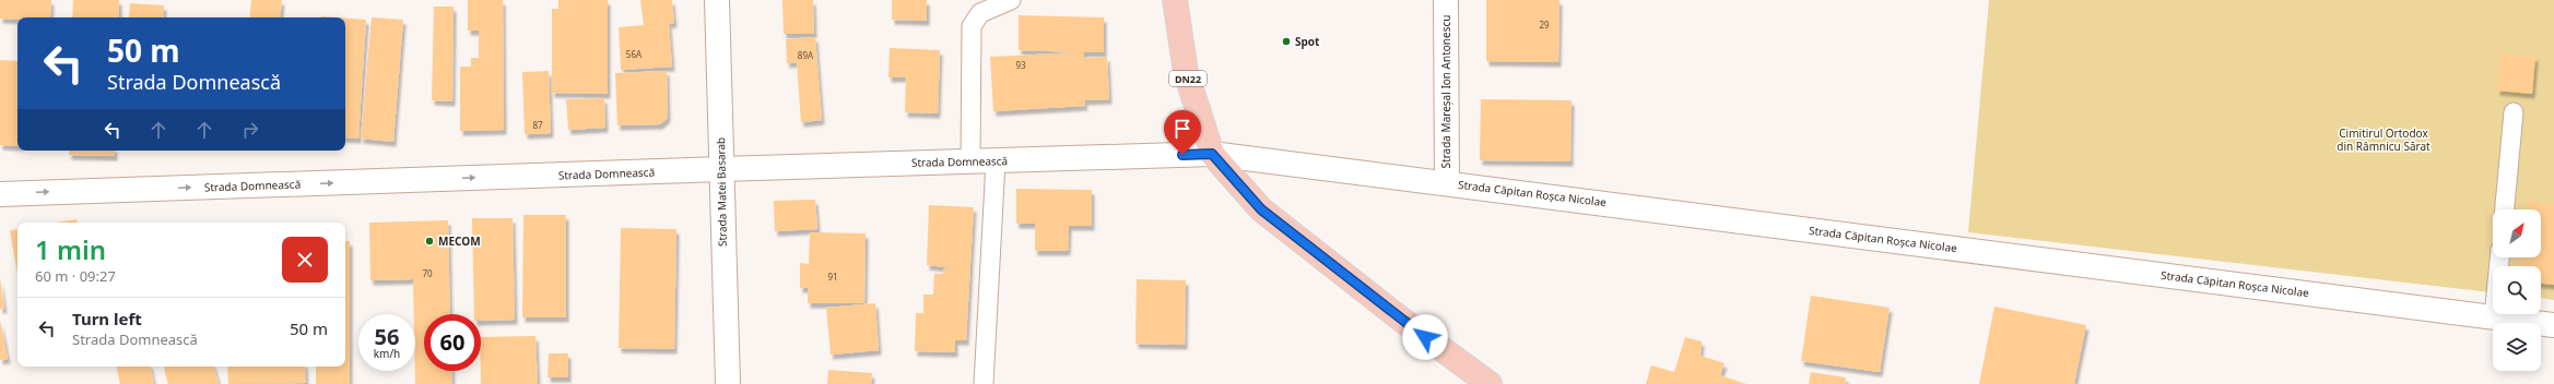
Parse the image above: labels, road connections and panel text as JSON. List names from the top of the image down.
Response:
{
  "streets": {
    "main road": ["DN22"],
    "street": [
      "Strada Mareșal Ion Antonescu",
      "Strada Domnească",
      "Strada Matei Basarab",
      "Strada Căpitan Roșca Nicolae"
    ]
  },
  "crossings": [
    ["DN22", "Strada Domnească"],
    ["DN22", "Strada Căpitan Roșca Nicolae"],
    ["Strada Mareșal Ion Antonescu", "Strada Căpitan Roșca Nicolae"],
    ["Strada Domnească", "Strada Matei Basarab"],
    ["Strada Domnească", "Strada Căpitan Roșca Nicolae"]
  ],
  "one_way": ["Strada Domnească"],
  "parks": ["Cimitirul Ortodox din Râmnicu Sărat"],
  "places": ["Spot", "MECOM"],
  "house_numbers": [
    "29",
    "56A",
    "89A",
    "93",
    "87",
    "70",
    "91"
  ],
  "north": "top right",
  "page": {
    "turn": ["50 m", "Strada Domnească"],
    "heading": ["1 min", "60 m · 09:27"],
    "list": [
      {
        "name": "Turn left",
        "note": "Strada Domnească",
        "value": "50 m"
      }
    ],
    "speed": "56 km/h",
    "limit": "60"
  }
}
